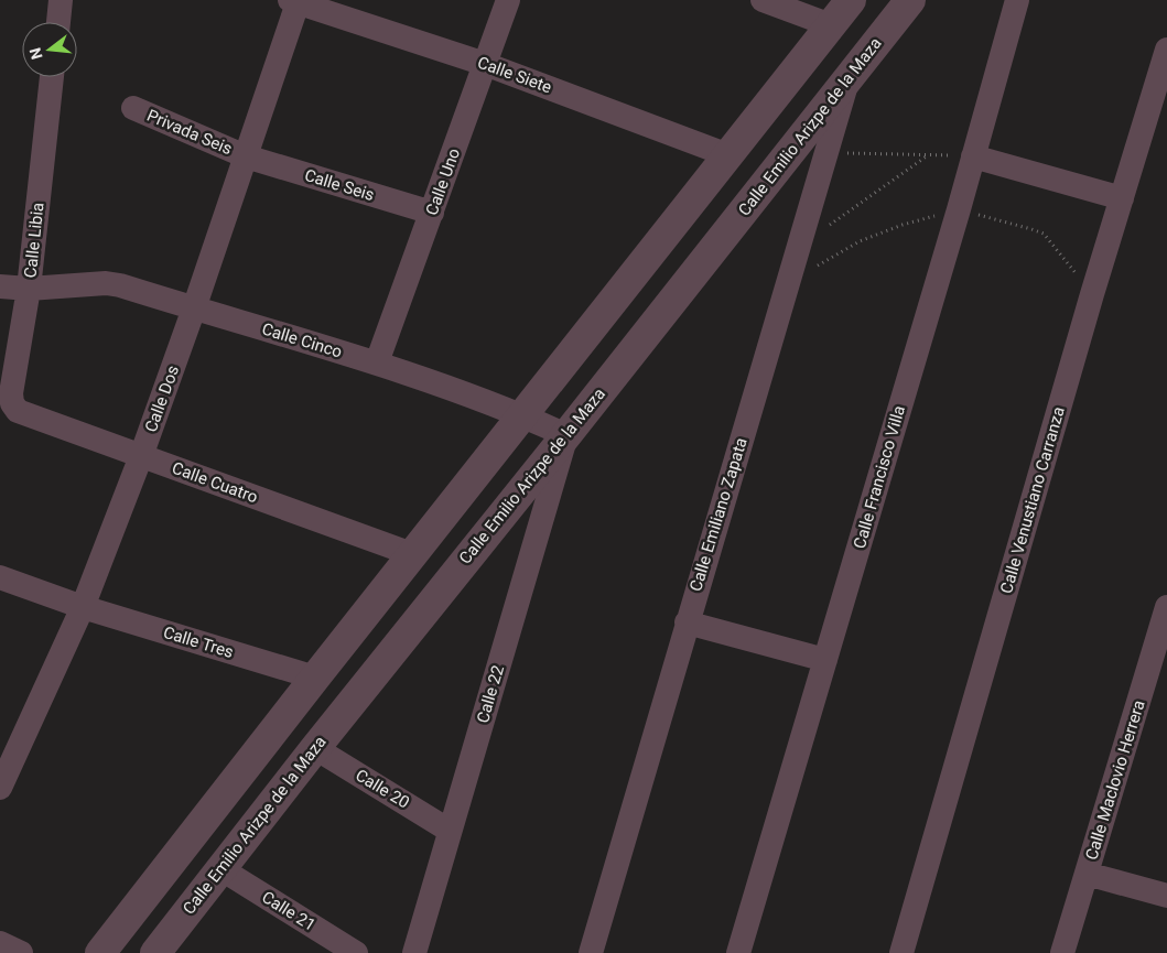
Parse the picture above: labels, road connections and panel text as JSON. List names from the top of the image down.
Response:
{
  "streets": {
    "street": [
      "Calle Siete",
      "Calle Emilio Arizpe de la Maza",
      "Privada Seis",
      "Calle Uno",
      "Calle Seis",
      "Calle Libia",
      "Calle Cinco",
      "Calle Dos",
      "Calle Francisco Villa",
      "Calle Cuatro",
      "Calle Venustiano Carranza",
      "Calle Emiliano Zapata",
      "Calle Tres",
      "Calle 22",
      "Calle Maclovio Herrera",
      "Calle 20",
      "Calle 21"
    ]
  },
  "crossings": [
    ["Calle Siete", "Calle Uno"],
    ["Calle Siete", "Calle Dos"],
    ["Calle Emilio Arizpe de la Maza", "Calle Cinco"],
    ["Calle Emilio Arizpe de la Maza", "Calle Emiliano Zapata"],
    ["Calle Emilio Arizpe de la Maza", "Calle 22"],
    ["Calle Emilio Arizpe de la Maza", "Calle 20"],
    ["Calle Emilio Arizpe de la Maza", "Calle 21"],
    ["Privada Seis", "Calle Seis"],
    ["Privada Seis", "Calle Dos"],
    ["Calle Uno", "Calle Seis"],
    ["Calle Uno", "Calle Cinco"],
    ["Calle Seis", "Calle Dos"],
    ["Calle Libia", "Calle Cinco"],
    ["Calle Libia", "Calle Cuatro"],
    ["Calle Cinco", "Calle Dos"],
    ["Calle Cinco", "Calle 22"],
    ["Calle Dos", "Calle Cuatro"],
    ["Calle Dos", "Calle Tres"],
    ["Calle 22", "Calle 20"]
  ],
  "north": "left"
}
